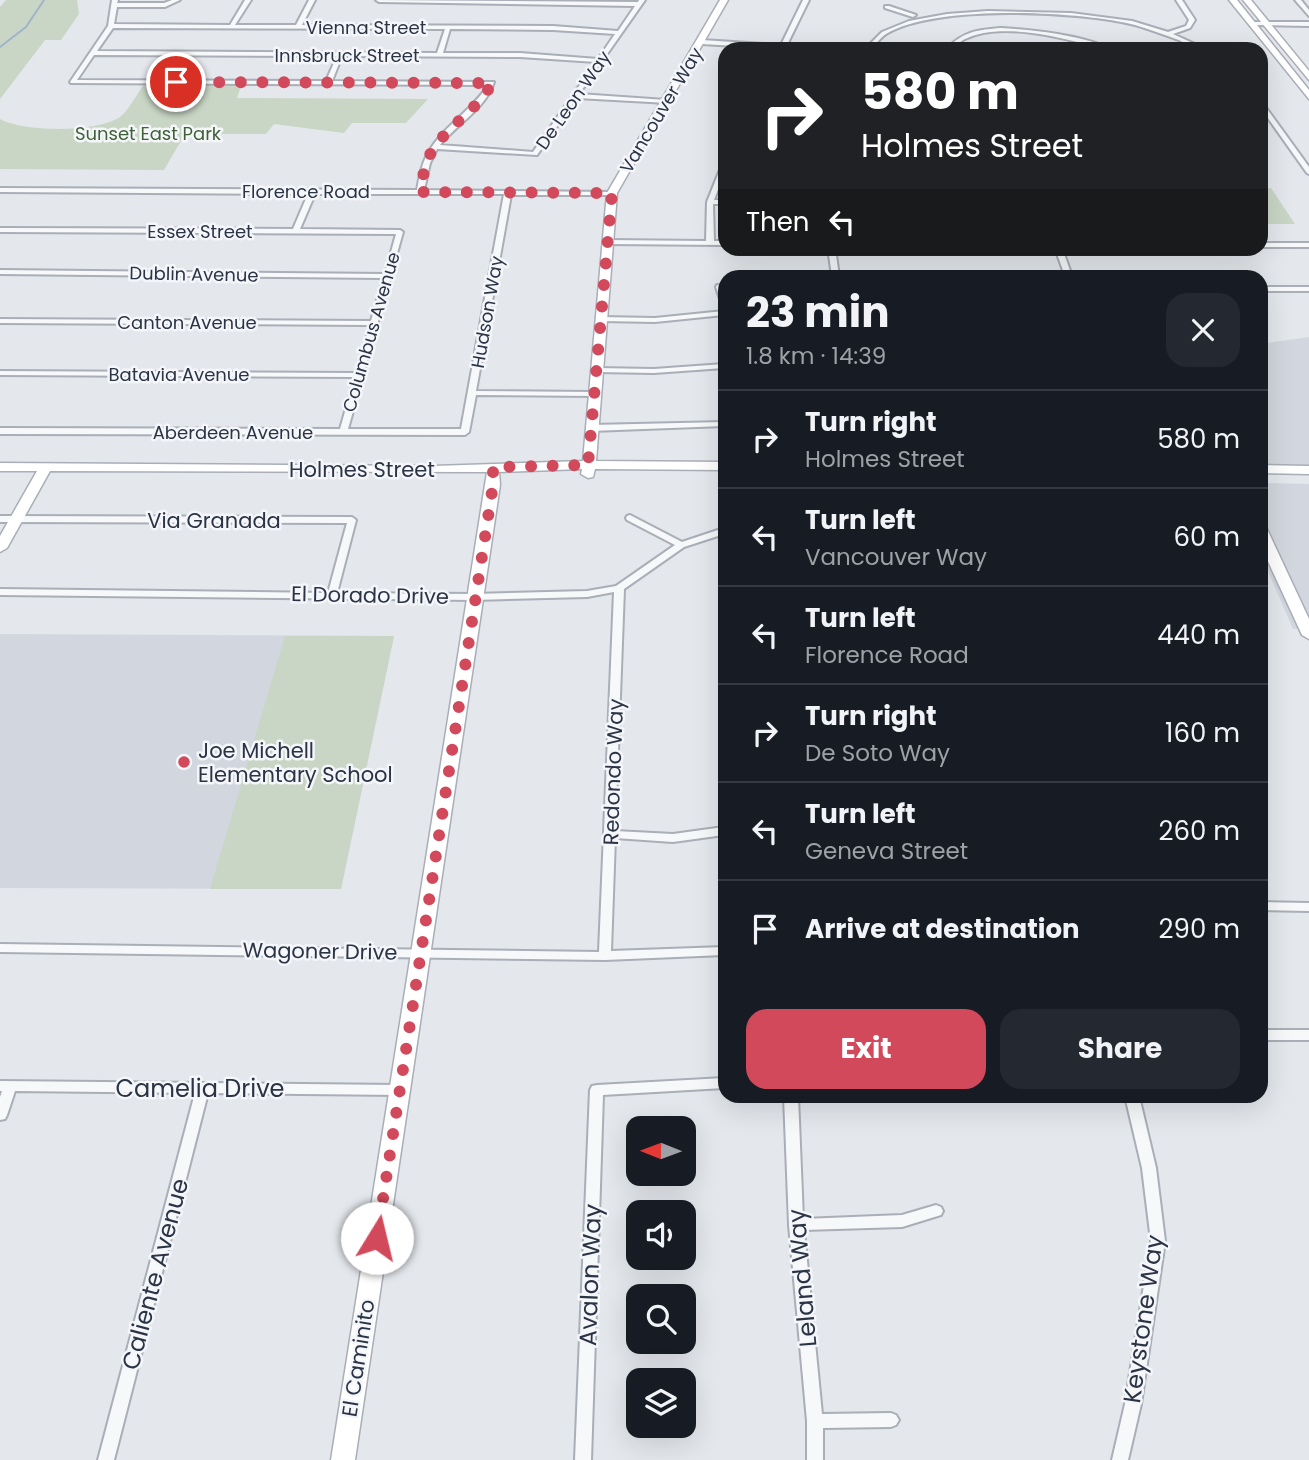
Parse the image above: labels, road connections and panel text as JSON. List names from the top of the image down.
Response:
{
  "streets": {
    "street": [
      "Vienna Street",
      "Innsbruck Street",
      "De Leon Way",
      "Vancouver Way",
      "Florence Road",
      "Essex Street",
      "Dublin Avenue",
      "Hudson Way",
      "Canton Avenue",
      "Columbus Avenue",
      "Batavia Avenue",
      "Aberdeen Avenue",
      "Holmes Street",
      "Via Granada",
      "El Dorado Drive",
      "Redondo Way",
      "Wagoner Drive",
      "Camelia Drive",
      "Caliente Avenue",
      "Avalon Way",
      "Leland Way",
      "Keystone Way",
      "El Caminito"
    ]
  },
  "crossings": [
    ["Vienna Street", "De Leon Way"],
    ["Innsbruck Street", "De Leon Way"],
    ["Vancouver Way", "Florence Road"],
    ["Vancouver Way", "Holmes Street"],
    ["Florence Road", "Hudson Way"],
    ["Essex Street", "Columbus Avenue"],
    ["Dublin Avenue", "Columbus Avenue"],
    ["Hudson Way", "Aberdeen Avenue"],
    ["Canton Avenue", "Columbus Avenue"],
    ["Columbus Avenue", "Batavia Avenue"],
    ["Columbus Avenue", "Aberdeen Avenue"],
    ["Holmes Street", "El Caminito"],
    ["Via Granada", "El Dorado Drive"],
    ["El Dorado Drive", "Redondo Way"],
    ["El Dorado Drive", "El Caminito"],
    ["Redondo Way", "Wagoner Drive"],
    ["Wagoner Drive", "El Caminito"],
    ["Camelia Drive", "Caliente Avenue"],
    ["Camelia Drive", "El Caminito"]
  ],
  "parks": ["Sunset East Park"],
  "places": ["Joe Michell Elementary School"],
  "north": "left",
  "page": {
    "turn": ["580 m", "Holmes Street"],
    "then": "Then",
    "heading": ["23 min", "1.8 km · 14:39"],
    "list": [
      {
        "name": "Turn right",
        "note": "Holmes Street",
        "value": "580 m"
      },
      {
        "name": "Turn left",
        "note": "Vancouver Way",
        "value": "60 m"
      },
      {
        "name": "Turn left",
        "note": "Florence Road",
        "value": "440 m"
      },
      {
        "name": "Turn right",
        "note": "De Soto Way",
        "value": "160 m"
      },
      {
        "name": "Turn left",
        "note": "Geneva Street",
        "value": "260 m"
      },
      {
        "name": "Arrive at destination",
        "value": "290 m"
      }
    ],
    "buttons": ["Exit", "Share"]
  }
}
